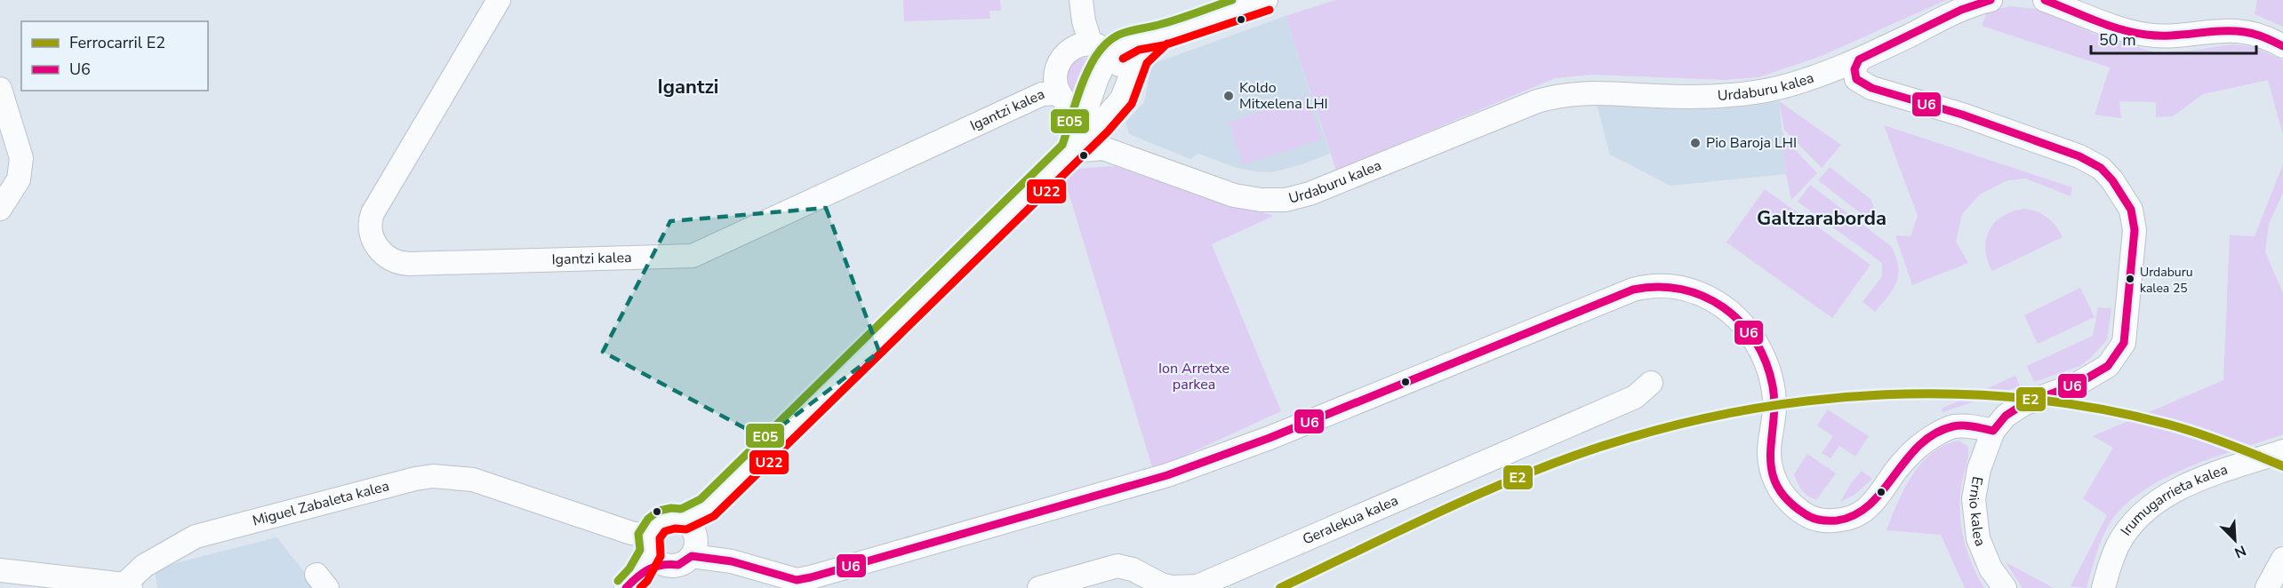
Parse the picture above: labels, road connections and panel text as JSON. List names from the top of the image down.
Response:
{
  "streets": {
    "street": [
      "Urdaburu kalea",
      "Igantzi kalea",
      "Miguel Zabaleta kalea",
      "Irumugarrieta kalea",
      "Ernio kalea",
      "Geralekua kalea"
    ]
  },
  "districts": ["Igantzi", "Galtzaraborda"],
  "parks": ["Ion Arretxe parkea"],
  "places": ["Koldo Mitxelena LHI", "Pio Baroja LHI", "Urdaburu kalea 25"],
  "lines": [
    "transit line U6",
    "transit line E05",
    "transit line U22",
    "rail line E2"
  ],
  "legend": ["Ferrocarril E2", "U6"],
  "scale_bar": "50 m",
  "north": "bottom right"
}
